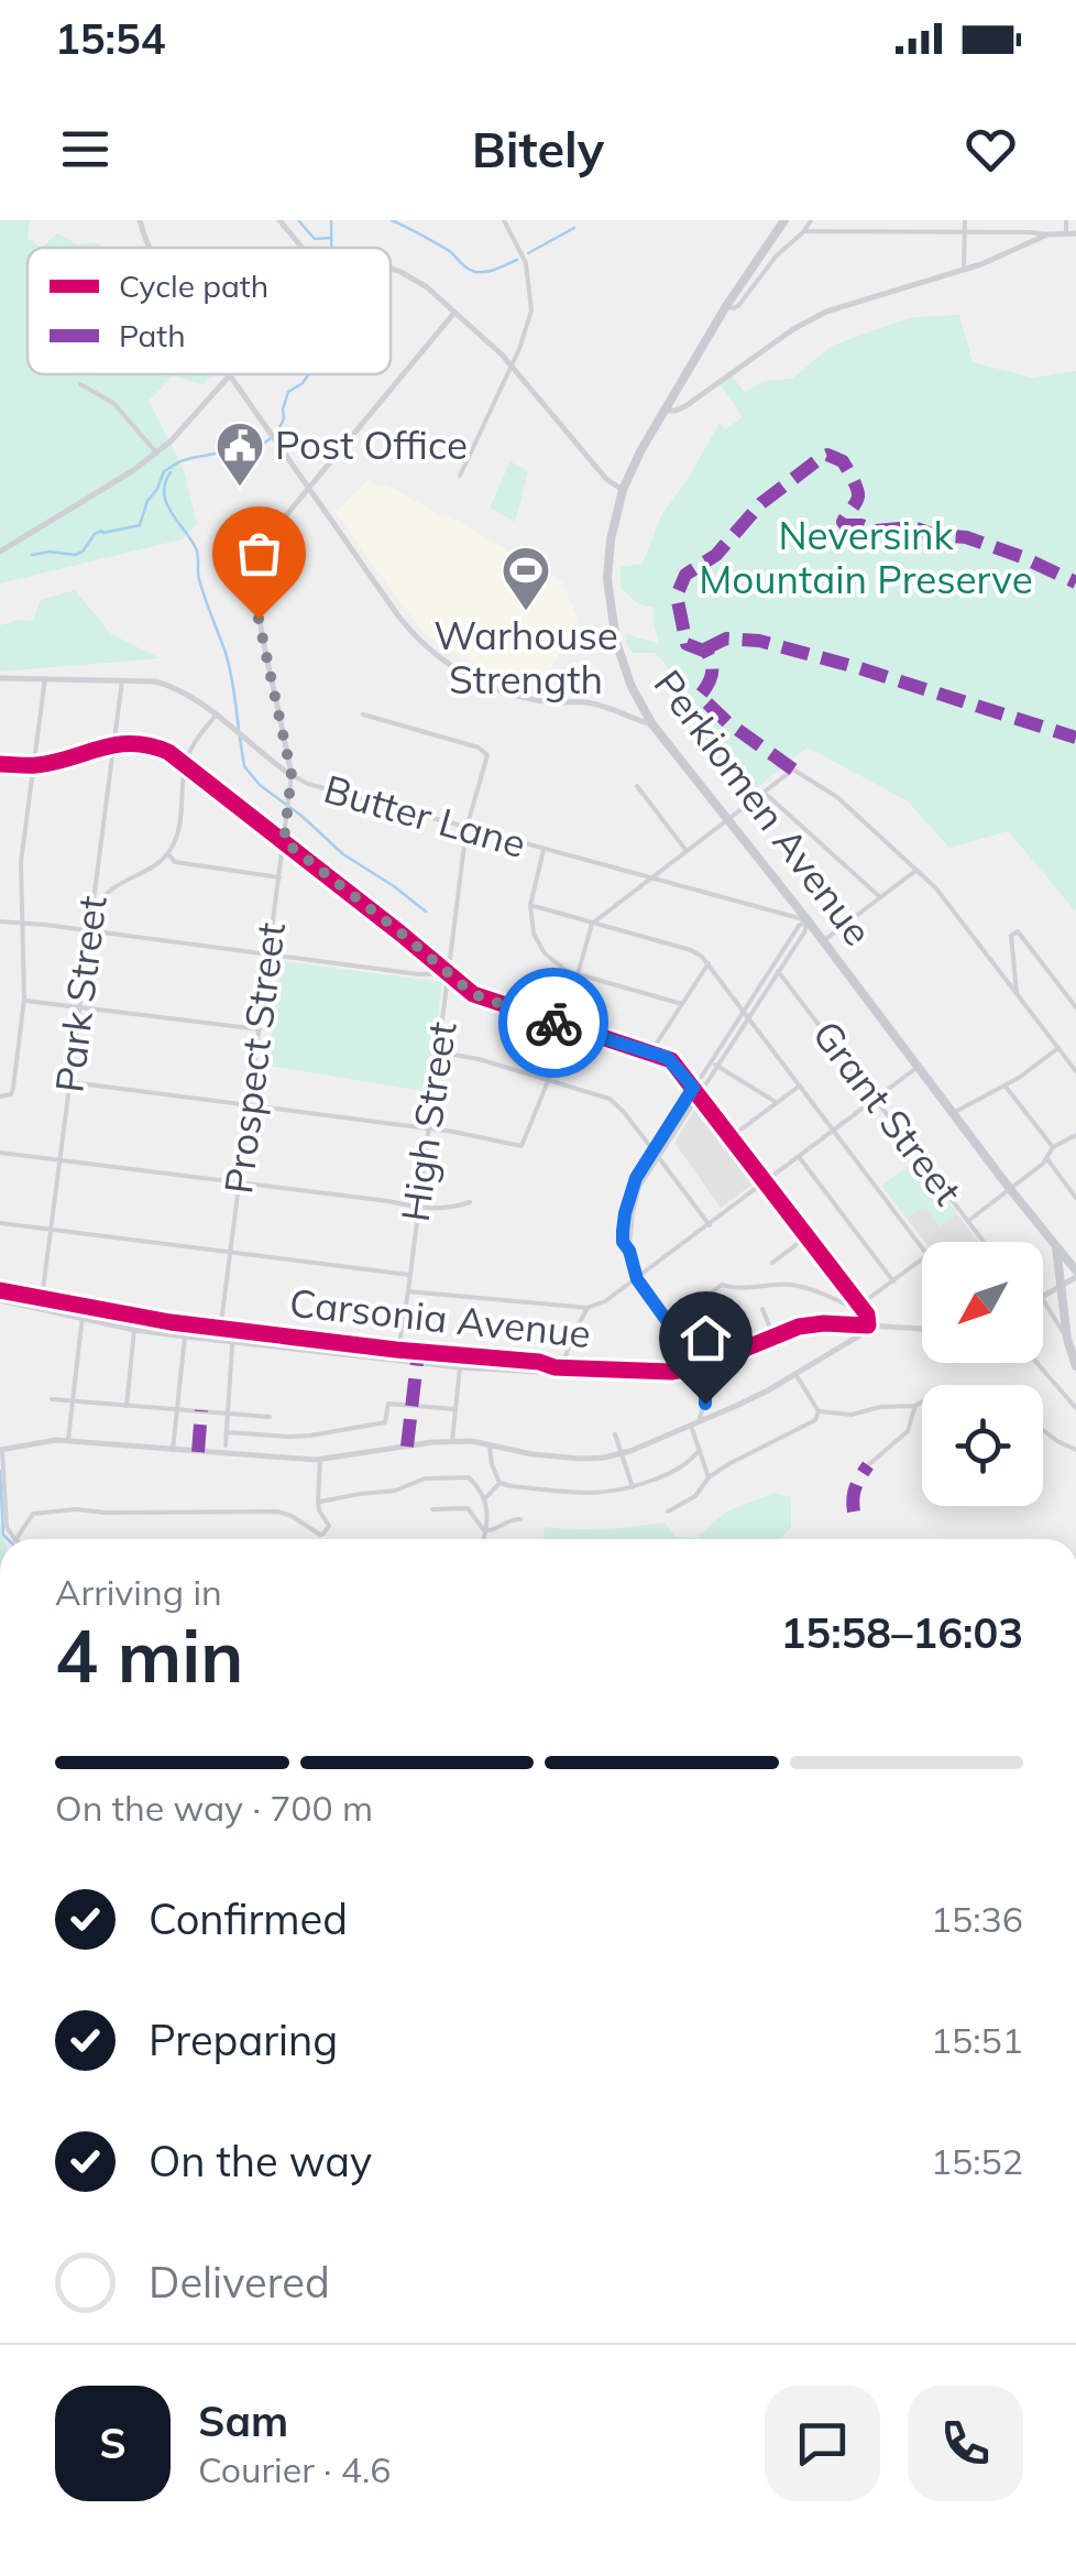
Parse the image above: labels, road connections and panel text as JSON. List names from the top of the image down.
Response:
{
  "streets": {
    "main road": ["Perkiomen Avenue"],
    "street": [
      "Butter Lane",
      "Park Street",
      "Prospect Street",
      "Grant Street",
      "High Street",
      "Carsonia Avenue"
    ]
  },
  "crossings": [
    ["Perkiomen Avenue", "Butter Lane"],
    ["Butter Lane", "Park Street"],
    ["Butter Lane", "Prospect Street"],
    ["Butter Lane", "High Street"],
    ["Park Street", "Carsonia Avenue"],
    ["Prospect Street", "Carsonia Avenue"],
    ["High Street", "Carsonia Avenue"]
  ],
  "parks": ["Neversink Mountain Preserve"],
  "places": {
    "public building": ["Post Office"],
    "sports": ["Warhouse Strength"]
  },
  "legend": ["Cycle path", "Path"],
  "north": "bottom left",
  "page": {
    "status": "15:54",
    "header": "Bitely",
    "heading": ["4 min", "Arriving in", "15:58–16:03"],
    "panel": ["Sam", "Courier · 4.6"],
    "bar": "On the way · 700 m",
    "list": [
      ["Confirmed", "15:36"],
      ["Preparing", "15:51"],
      ["On the way", "15:52"],
      "Delivered"
    ],
    "round": "S"
  }
}
